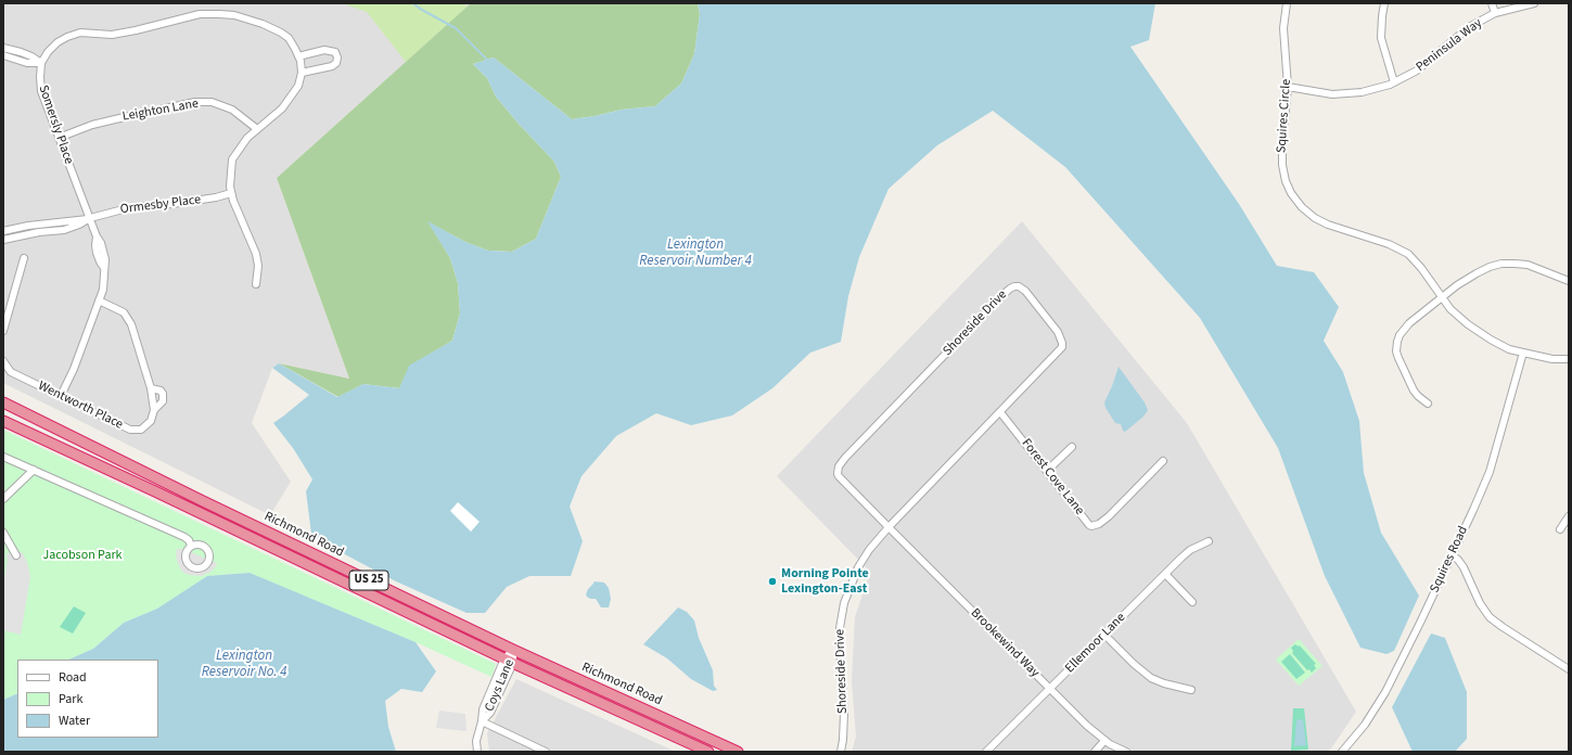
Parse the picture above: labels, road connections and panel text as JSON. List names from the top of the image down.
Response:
{
  "streets": {
    "highway": ["Richmond Road", "US 25"],
    "street": [
      "Peninsula Way",
      "Leighton Lane",
      "Squires Circle",
      "Somersly Place",
      "Ormesby Place",
      "Shoreside Drive",
      "Wentworth Place",
      "Forest Cove Lane",
      "Squires Road",
      "Brookewind Way",
      "Ellemoor Lane",
      "Coys Lane"
    ]
  },
  "crossings": [
    ["Peninsula Way", "Squires Circle"],
    ["Leighton Lane", "Somersly Place"],
    ["Somersly Place", "Ormesby Place"],
    ["Somersly Place", "Wentworth Place"],
    ["Shoreside Drive", "Forest Cove Lane"],
    ["Shoreside Drive", "Brookewind Way"],
    ["Richmond Road", "Coys Lane"],
    ["Brookewind Way", "Ellemoor Lane"]
  ],
  "water": ["Lexington Reservoir Number 4", "Lexington Reservoir No. 4"],
  "parks": ["Jacobson Park"],
  "places": ["Morning Pointe Lexington-East"],
  "legend": ["Road", "Park", "Water"]
}
